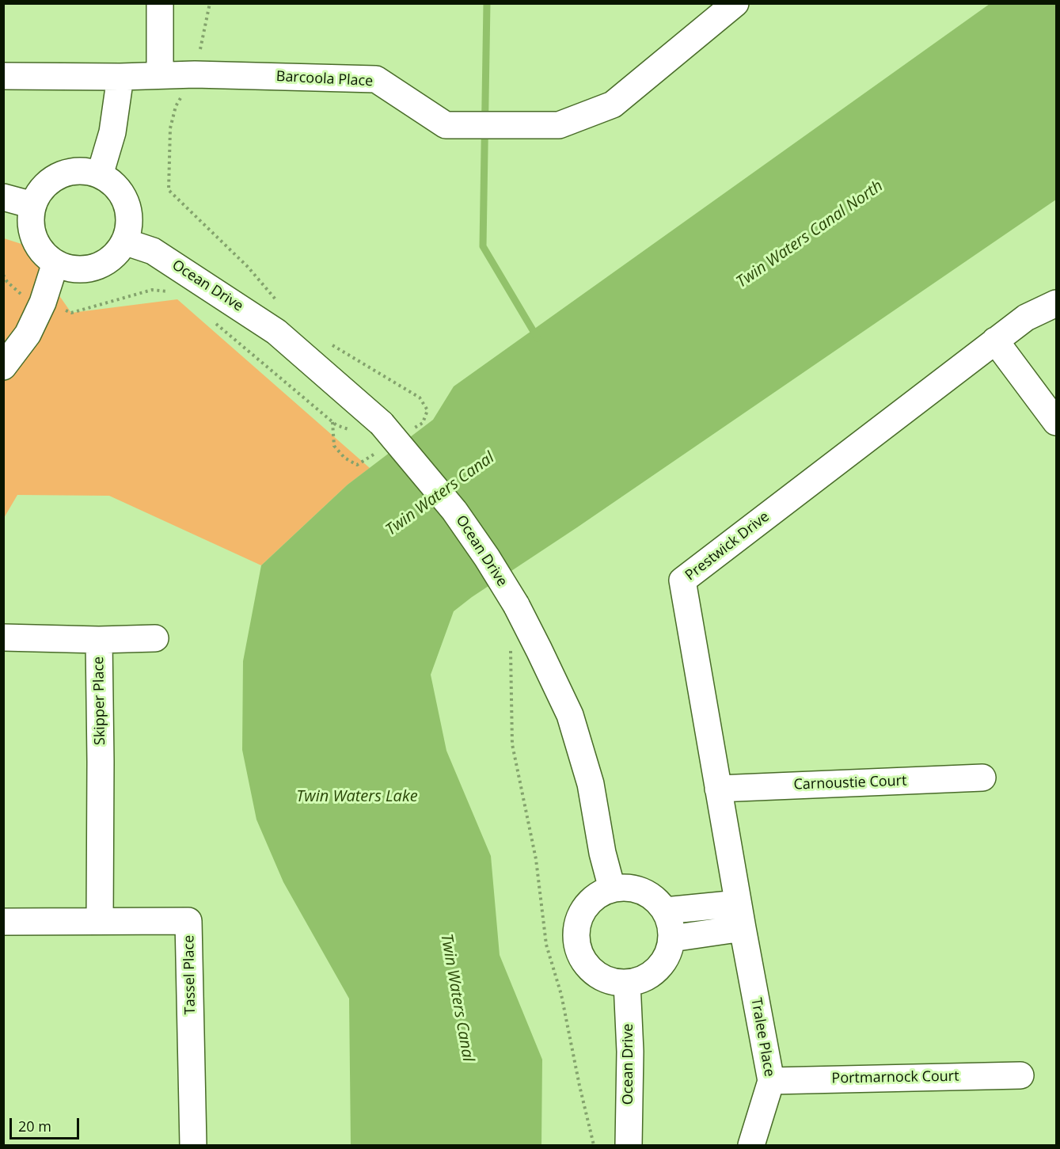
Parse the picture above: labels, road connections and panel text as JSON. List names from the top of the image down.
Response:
{
  "streets": {
    "street": [
      "Barcoola Place",
      "Ocean Drive",
      "Prestwick Drive",
      "Skipper Place",
      "Carnoustie Court",
      "Tassel Place",
      "Tralee Place",
      "Portmarnock Court"
    ]
  },
  "crossings": [
    ["Prestwick Drive", "Carnoustie Court"],
    ["Prestwick Drive", "Tralee Place"],
    ["Skipper Place", "Tassel Place"],
    ["Tralee Place", "Portmarnock Court"]
  ],
  "water": ["Twin Waters Canal North", "Twin Waters Canal", "Twin Waters Lake"],
  "scale_bar": "20 m"
}
